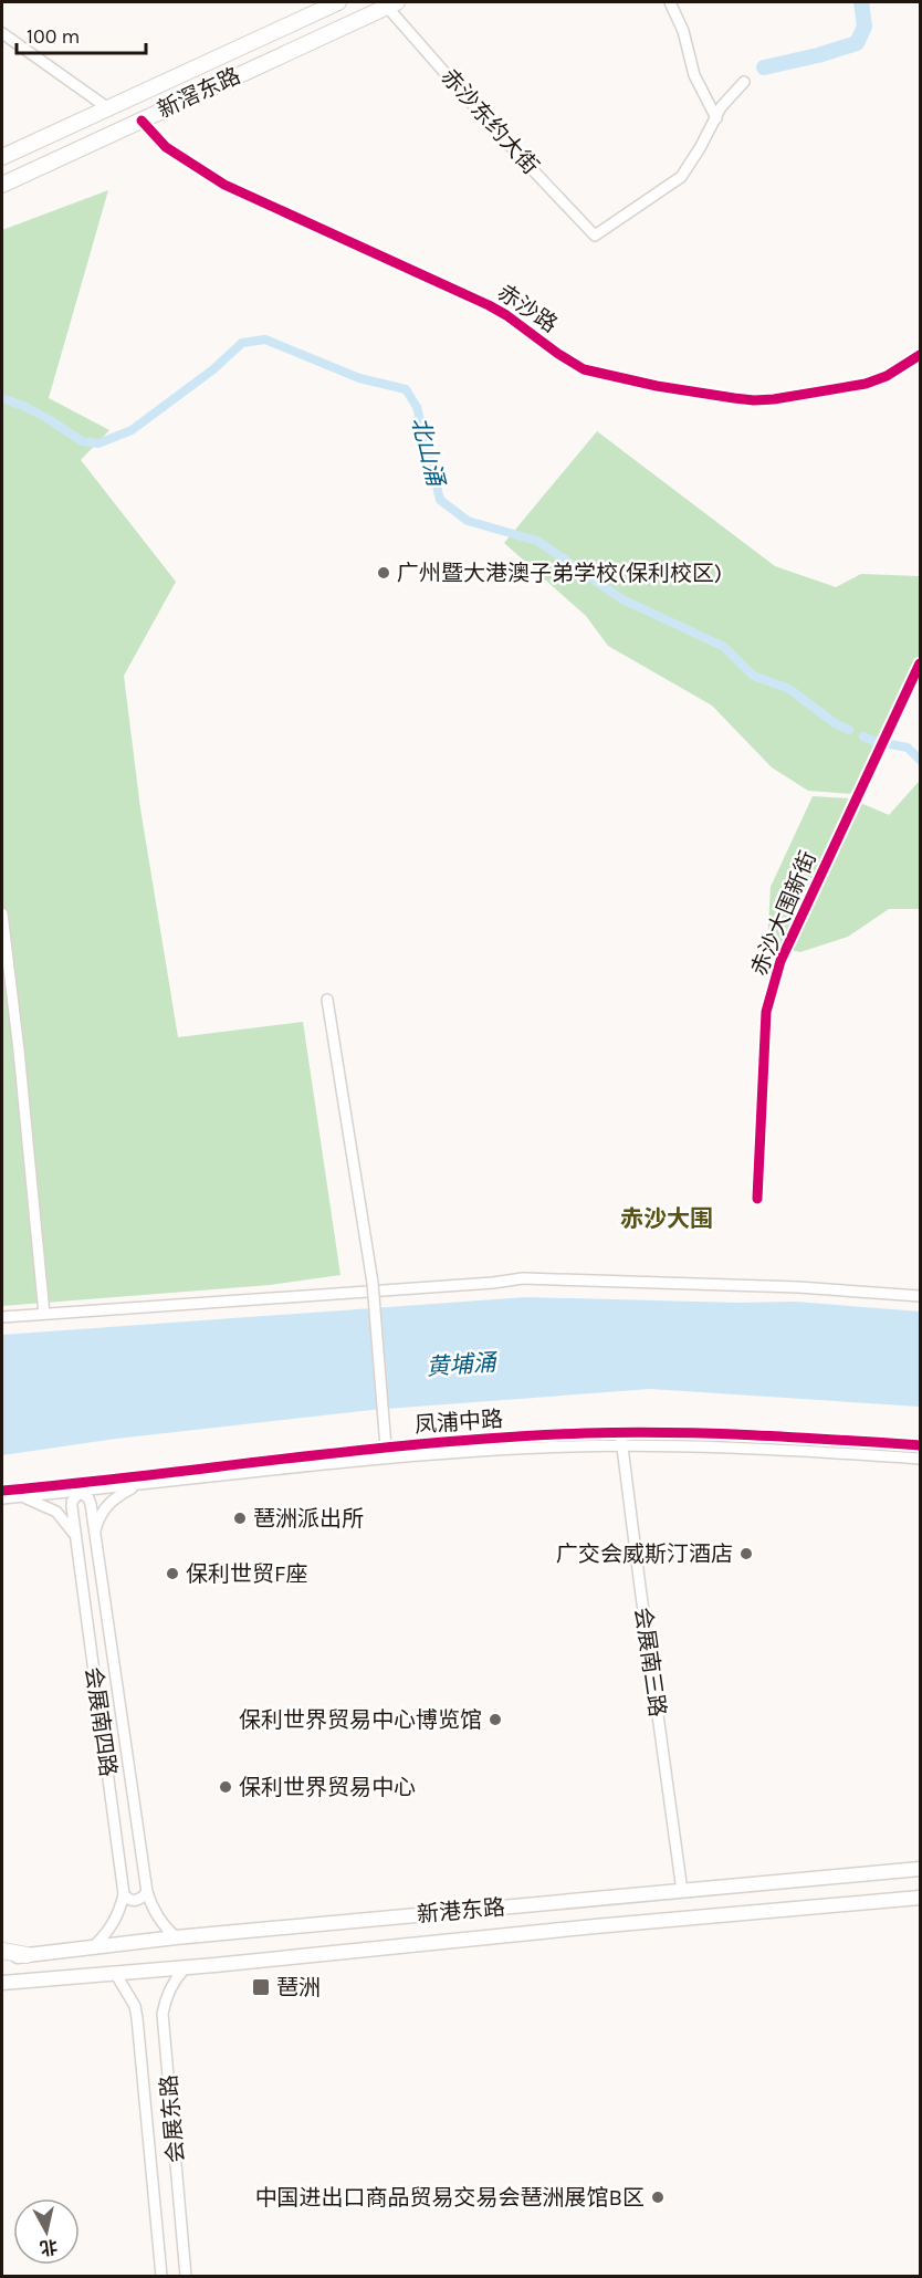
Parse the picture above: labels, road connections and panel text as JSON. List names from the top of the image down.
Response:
{
  "streets": {
    "highway": ["新滘东路"],
    "main road": ["新港东路"],
    "street": [
      "赤沙东约大街",
      "赤沙路",
      "赤沙大围新街",
      "凤浦中路",
      "会展南三路",
      "会展南四路",
      "会展东路"
    ]
  },
  "crossings": [
    ["新滘东路", "赤沙东约大街"],
    ["新滘东路", "赤沙路"],
    ["凤浦中路", "会展南三路"],
    ["凤浦中路", "会展南四路"],
    ["会展南三路", "新港东路"],
    ["会展南四路", "新港东路"],
    ["新港东路", "会展东路"]
  ],
  "districts": ["赤沙大围"],
  "water": ["北山涌", "黄埔涌"],
  "places": {
    "other": [
      "广州暨大港澳子弟学校(保利校区)",
      "琶洲派出所",
      "广交会威斯汀酒店",
      "保利世贸F座",
      "保利世界贸易中心博览馆",
      "保利世界贸易中心",
      "中国进出口商品贸易交易会琶洲展馆B区"
    ],
    "transit": ["琶洲"]
  },
  "scale_bar": "100 m",
  "north": "bottom"
}
